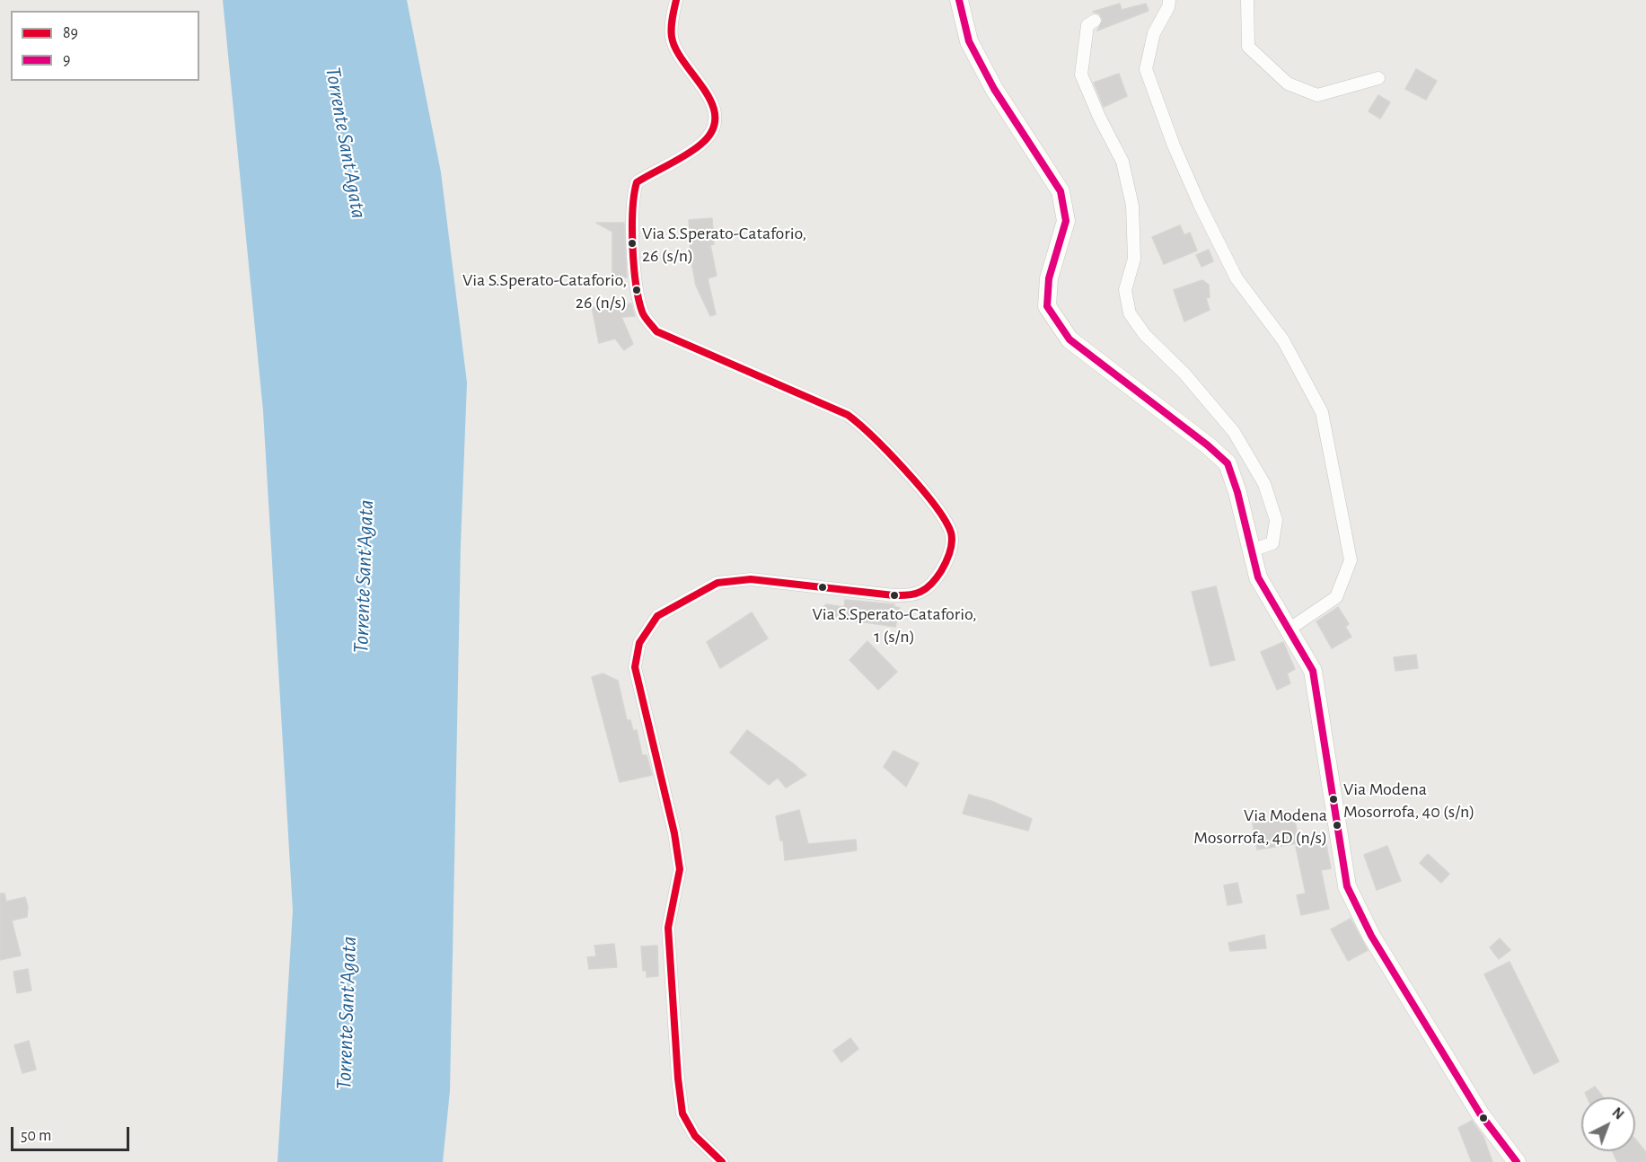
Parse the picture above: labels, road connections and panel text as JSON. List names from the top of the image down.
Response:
{
  "water": ["Torrente Sant'Agata"],
  "places": [
    "Via S.Sperato-Cataforio, 26 (s/n)",
    "Via S.Sperato-Cataforio, 26 (n/s)",
    "Via S.Sperato-Cataforio, 1 (s/n)",
    "Via Modena Mosorrofa, 40 (s/n)",
    "Via Modena Mosorrofa, 4D (n/s)"
  ],
  "lines": ["transit line 89", "transit line 9"],
  "legend": ["89", "9"],
  "scale_bar": "50 m",
  "north": "top right"
}
